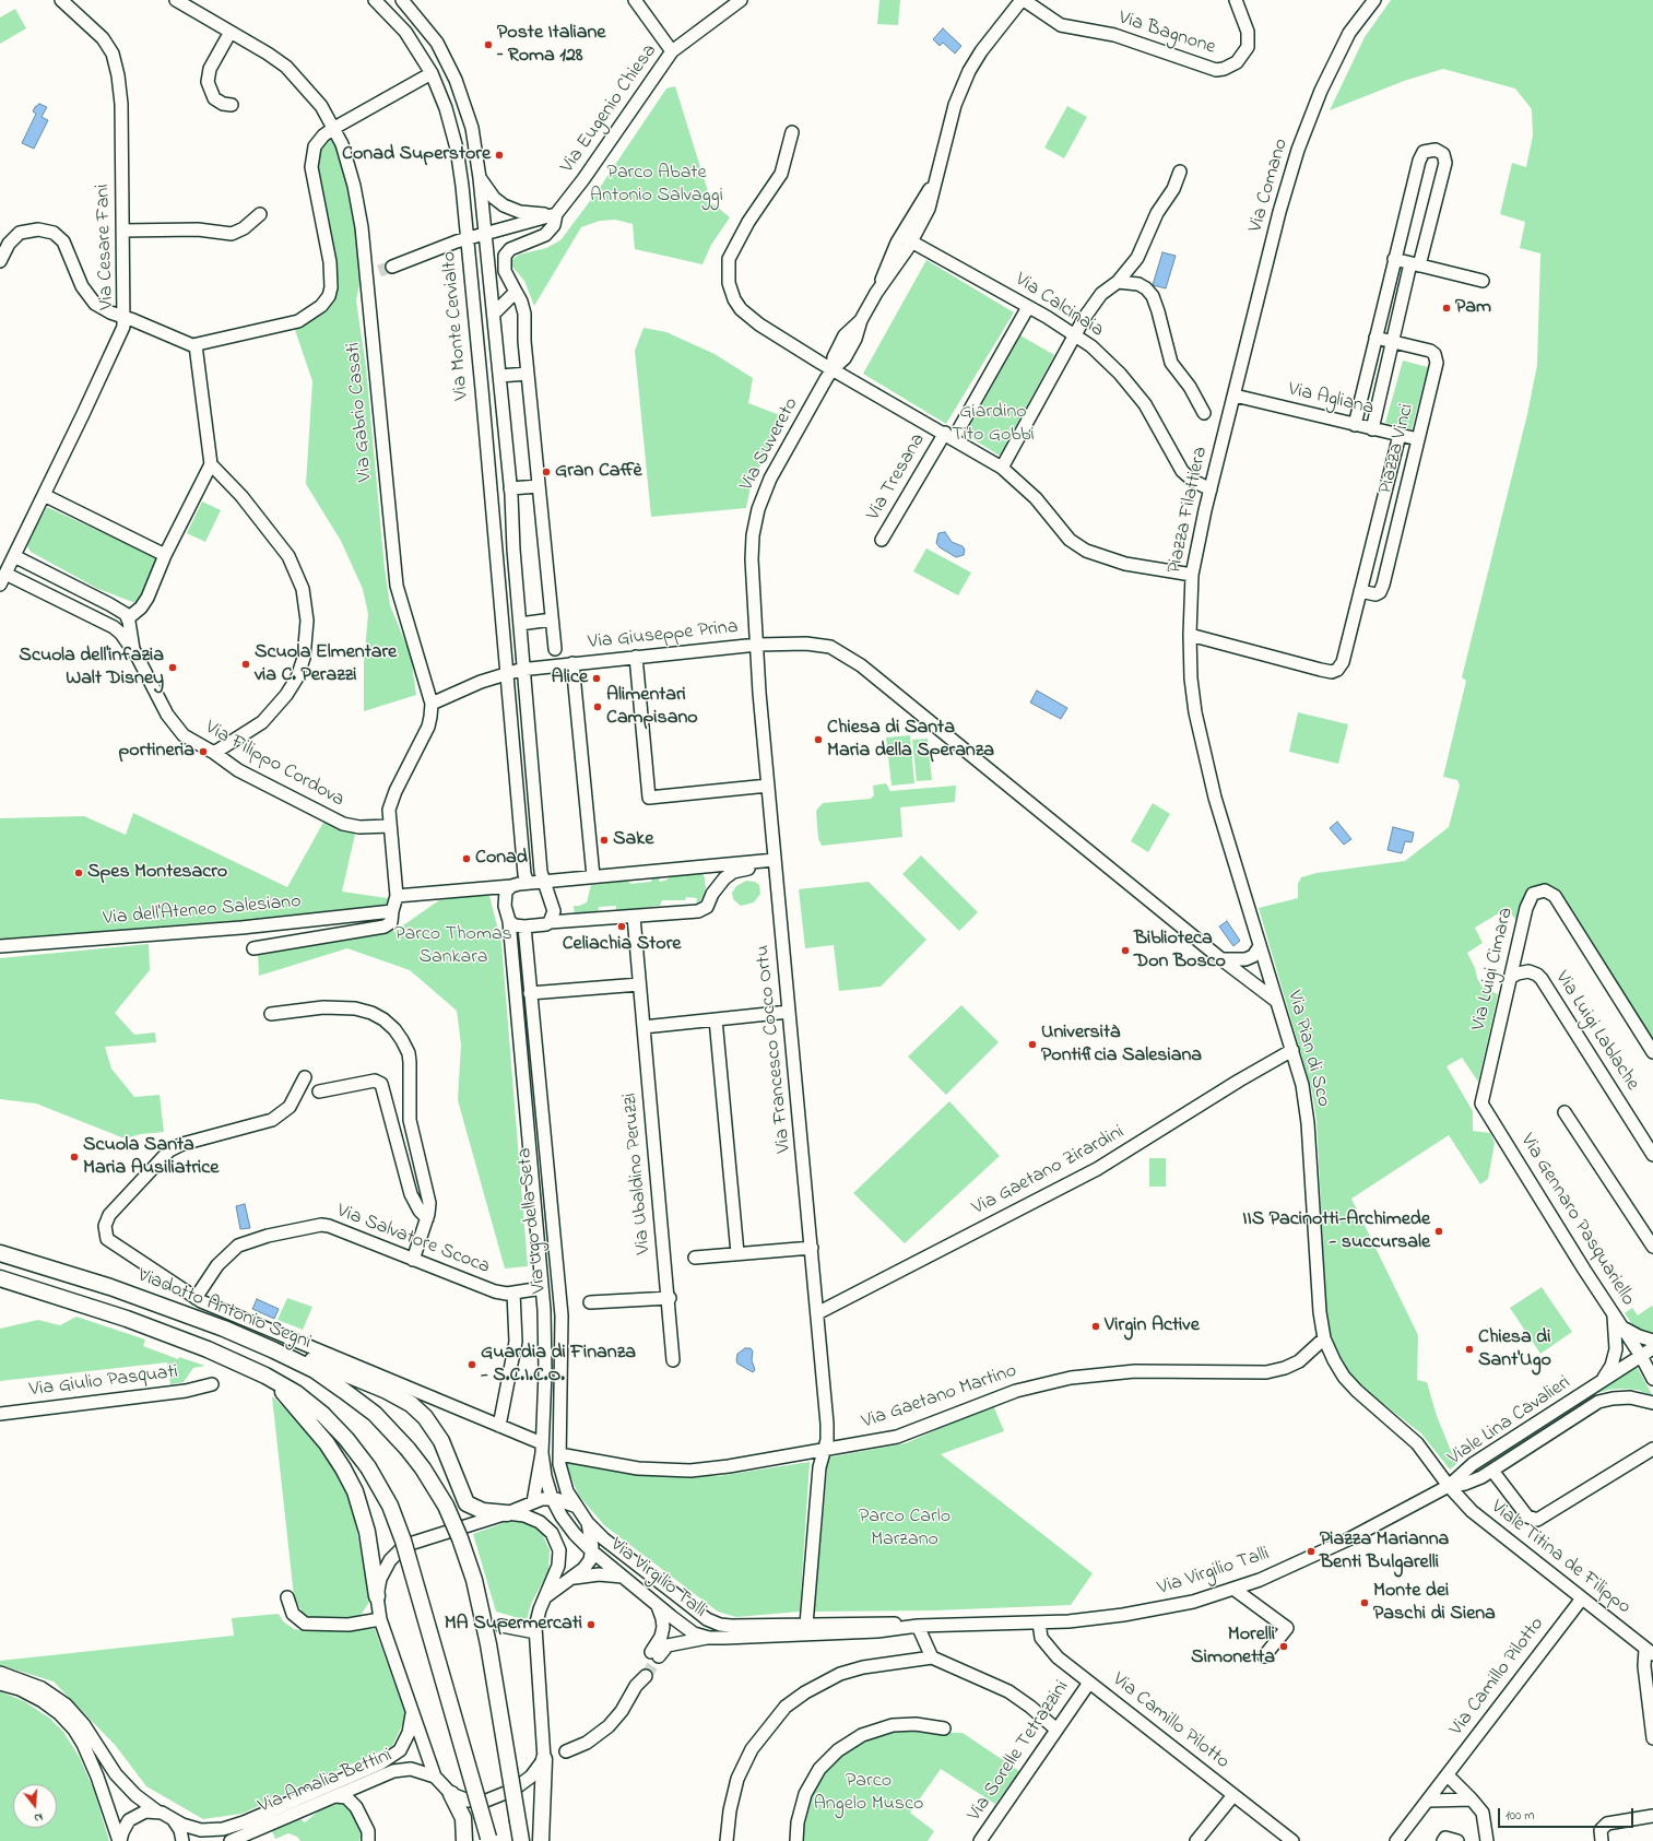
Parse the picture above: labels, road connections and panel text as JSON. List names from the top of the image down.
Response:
{
  "streets": {
    "main road": ["Viadotto Antonio Segni"],
    "street": [
      "Via Bagnone",
      "Via Eugenio Chiesa",
      "Via Comano",
      "Via Cesare Fani",
      "Via Calcinaia",
      "Via Monte Cervialto",
      "Via Agliana",
      "Via Gabrio Casati",
      "Via Suvereto",
      "Piazza Vinci",
      "Via Tresana",
      "Piazza Filattiera",
      "Via Giuseppe Prina",
      "Via Filippo Cordova",
      "Via dell'Ateneo Salesiano",
      "Via Luigi Cimara",
      "Via Luigi Lablache",
      "Via Francesco Cocco Ortu",
      "Via Pian di Sco",
      "Via Gaetano Zirardini",
      "Via Ubaldino Peruzzi",
      "Via Ugo della Seta",
      "Via Gennaro Pasquariello",
      "Via Salvatore Scoca",
      "Via Giulio Pasquati",
      "Via Gaetano Martino",
      "Viale Lina Cavalieri",
      "Viale Titina de Filippo",
      "Via Virgilio Talli",
      "Via Camillo Pilotto",
      "Via Sorelle Tetrazzini",
      "Via Amalia Bettini"
    ]
  },
  "crossings": [
    ["Via Bagnone", "Via Suvereto"],
    ["Via Comano", "Via Agliana"],
    ["Via Comano", "Piazza Filattiera"],
    ["Via Calcinaia", "Via Suvereto"],
    ["Via Calcinaia", "Via Tresana"],
    ["Via Calcinaia", "Piazza Filattiera"],
    ["Via Monte Cervialto", "Via Giuseppe Prina"],
    ["Via Monte Cervialto", "Via Ugo della Seta"],
    ["Via Agliana", "Piazza Vinci"],
    ["Via Agliana", "Piazza Filattiera"],
    ["Via Gabrio Casati", "Via Giuseppe Prina"],
    ["Via Gabrio Casati", "Via Filippo Cordova"],
    ["Via Suvereto", "Via Giuseppe Prina"],
    ["Via Suvereto", "Via Francesco Cocco Ortu"],
    ["Piazza Vinci", "Piazza Filattiera"],
    ["Piazza Vinci", "Via Pian di Sco"],
    ["Piazza Filattiera", "Via Pian di Sco"],
    ["Via Giuseppe Prina", "Via Francesco Cocco Ortu"],
    ["Via Giuseppe Prina", "Via Pian di Sco"],
    ["Via Luigi Cimara", "Via Luigi Lablache"],
    ["Via Luigi Cimara", "Via Gennaro Pasquariello"],
    ["Via Francesco Cocco Ortu", "Via Gaetano Zirardini"],
    ["Via Francesco Cocco Ortu", "Via Gaetano Martino"],
    ["Via Francesco Cocco Ortu", "Via Virgilio Talli"],
    ["Via Pian di Sco", "Via Gaetano Zirardini"],
    ["Via Pian di Sco", "Via Gaetano Martino"],
    ["Via Pian di Sco", "Viale Lina Cavalieri"],
    ["Via Pian di Sco", "Viale Titina de Filippo"],
    ["Via Pian di Sco", "Via Virgilio Talli"],
    ["Via Ugo della Seta", "Via Salvatore Scoca"],
    ["Via Ugo della Seta", "Via Gaetano Martino"],
    ["Via Ugo della Seta", "Via Virgilio Talli"],
    ["Via Gennaro Pasquariello", "Viale Lina Cavalieri"],
    ["Viale Lina Cavalieri", "Viale Titina de Filippo"],
    ["Viale Lina Cavalieri", "Via Virgilio Talli"],
    ["Viale Titina de Filippo", "Via Virgilio Talli"],
    ["Viale Titina de Filippo", "Via Camillo Pilotto"],
    ["Via Virgilio Talli", "Via Camillo Pilotto"],
    ["Via Camillo Pilotto", "Via Sorelle Tetrazzini"]
  ],
  "parks": [
    "Parco Abate Antonio Salvaggi",
    "Giardino Tito Gobbi",
    "Parco Thomas Sankara",
    "Parco Carlo Marzano",
    "Parco Angelo Musco"
  ],
  "places": [
    "Poste Italiane – Roma 128",
    "Conad Superstore",
    "Pam",
    "Gran Caffè",
    "Scuola Elmentare via C. Perazzi",
    "Scuola dell'infazia Walt Disney",
    "Alice",
    "Alimentari Campisano",
    "Chiesa di Santa Maria della Speranza",
    "portineria",
    "Sake",
    "Conad",
    "Spes Montesacro",
    "Celiachia Store",
    "Biblioteca Don Bosco",
    "Università Pontificia Salesiana",
    "Scuola Santa Maria Ausiliatrice",
    "IIS Pacinotti-Archimede - succursale",
    "Virgin Active",
    "Chiesa di Sant'Ugo",
    "Guardia di Finanza - S.C.I.C.O.",
    "Piazza Marianna Benti Bulgarelli",
    "Monte dei Paschi di Siena",
    "MA Supermercati",
    "Morelli Simonetta"
  ],
  "scale_bar": "100 m",
  "north": "bottom"
}
